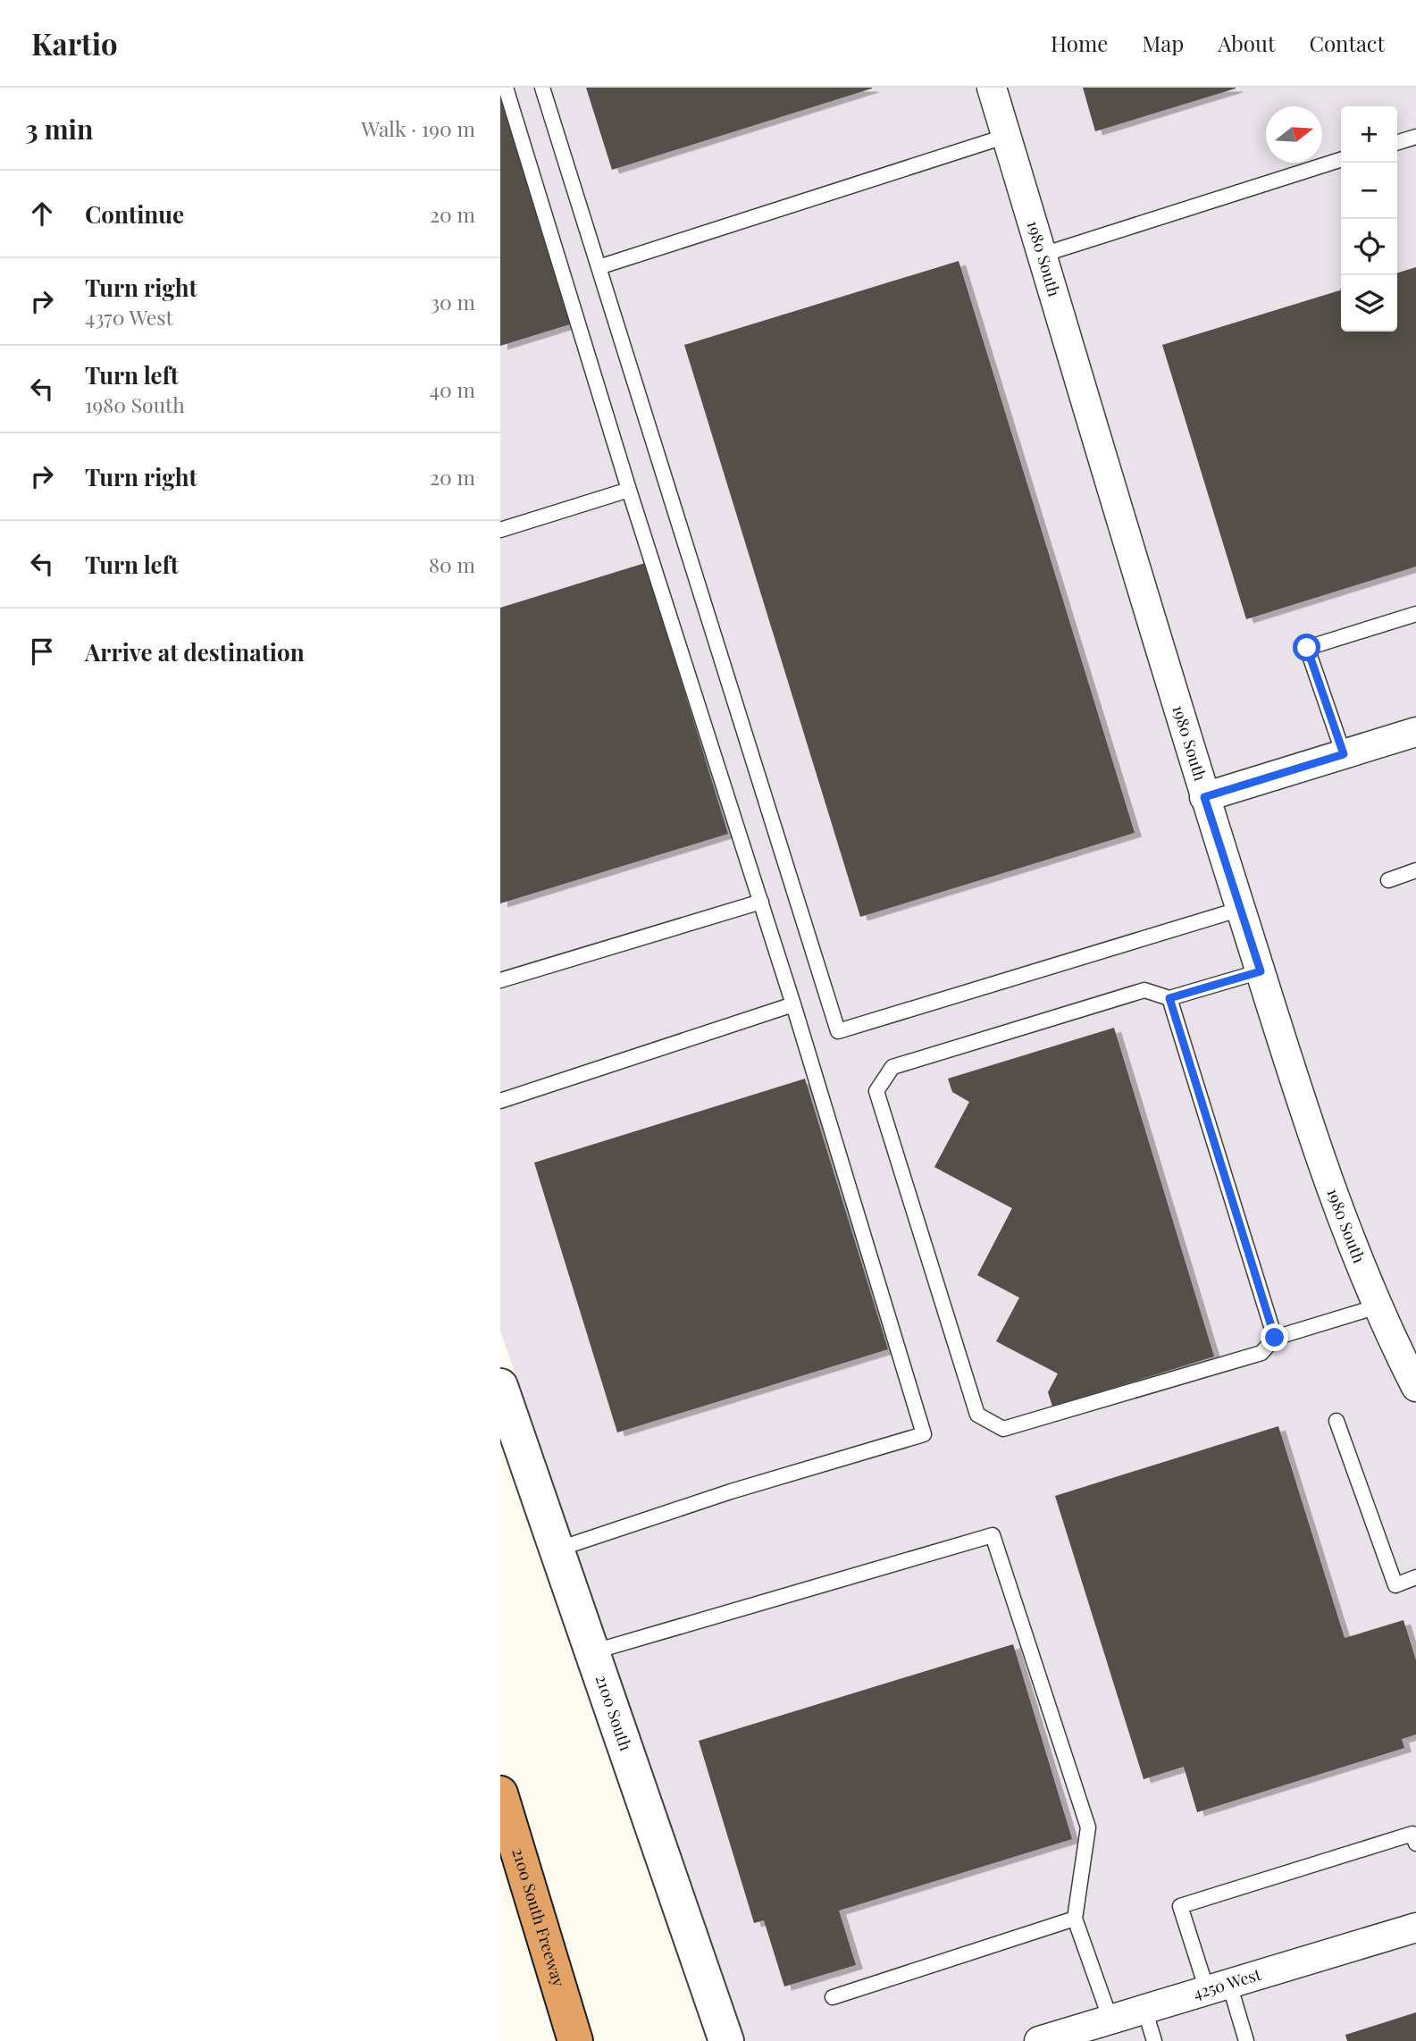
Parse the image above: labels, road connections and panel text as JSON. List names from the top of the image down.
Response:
{
  "streets": {
    "highway": ["2100 South Freeway"],
    "street": ["1980 South", "2100 South", "4250 West"]
  },
  "north": "right",
  "page": {
    "header": "Kartio",
    "nav": [
      "Home",
      "Map",
      "About",
      "Contact"
    ],
    "heading": ["3 min", "Walk · 190 m"],
    "map_buttons": ["+", "−"],
    "list": [
      ["Continue", "20 m"],
      ["Turn right", "4370 West", "30 m"],
      ["Turn left", "1980 South", "40 m"],
      ["Turn right", "20 m"],
      ["Turn left", "80 m"],
      "Arrive at destination"
    ]
  }
}
